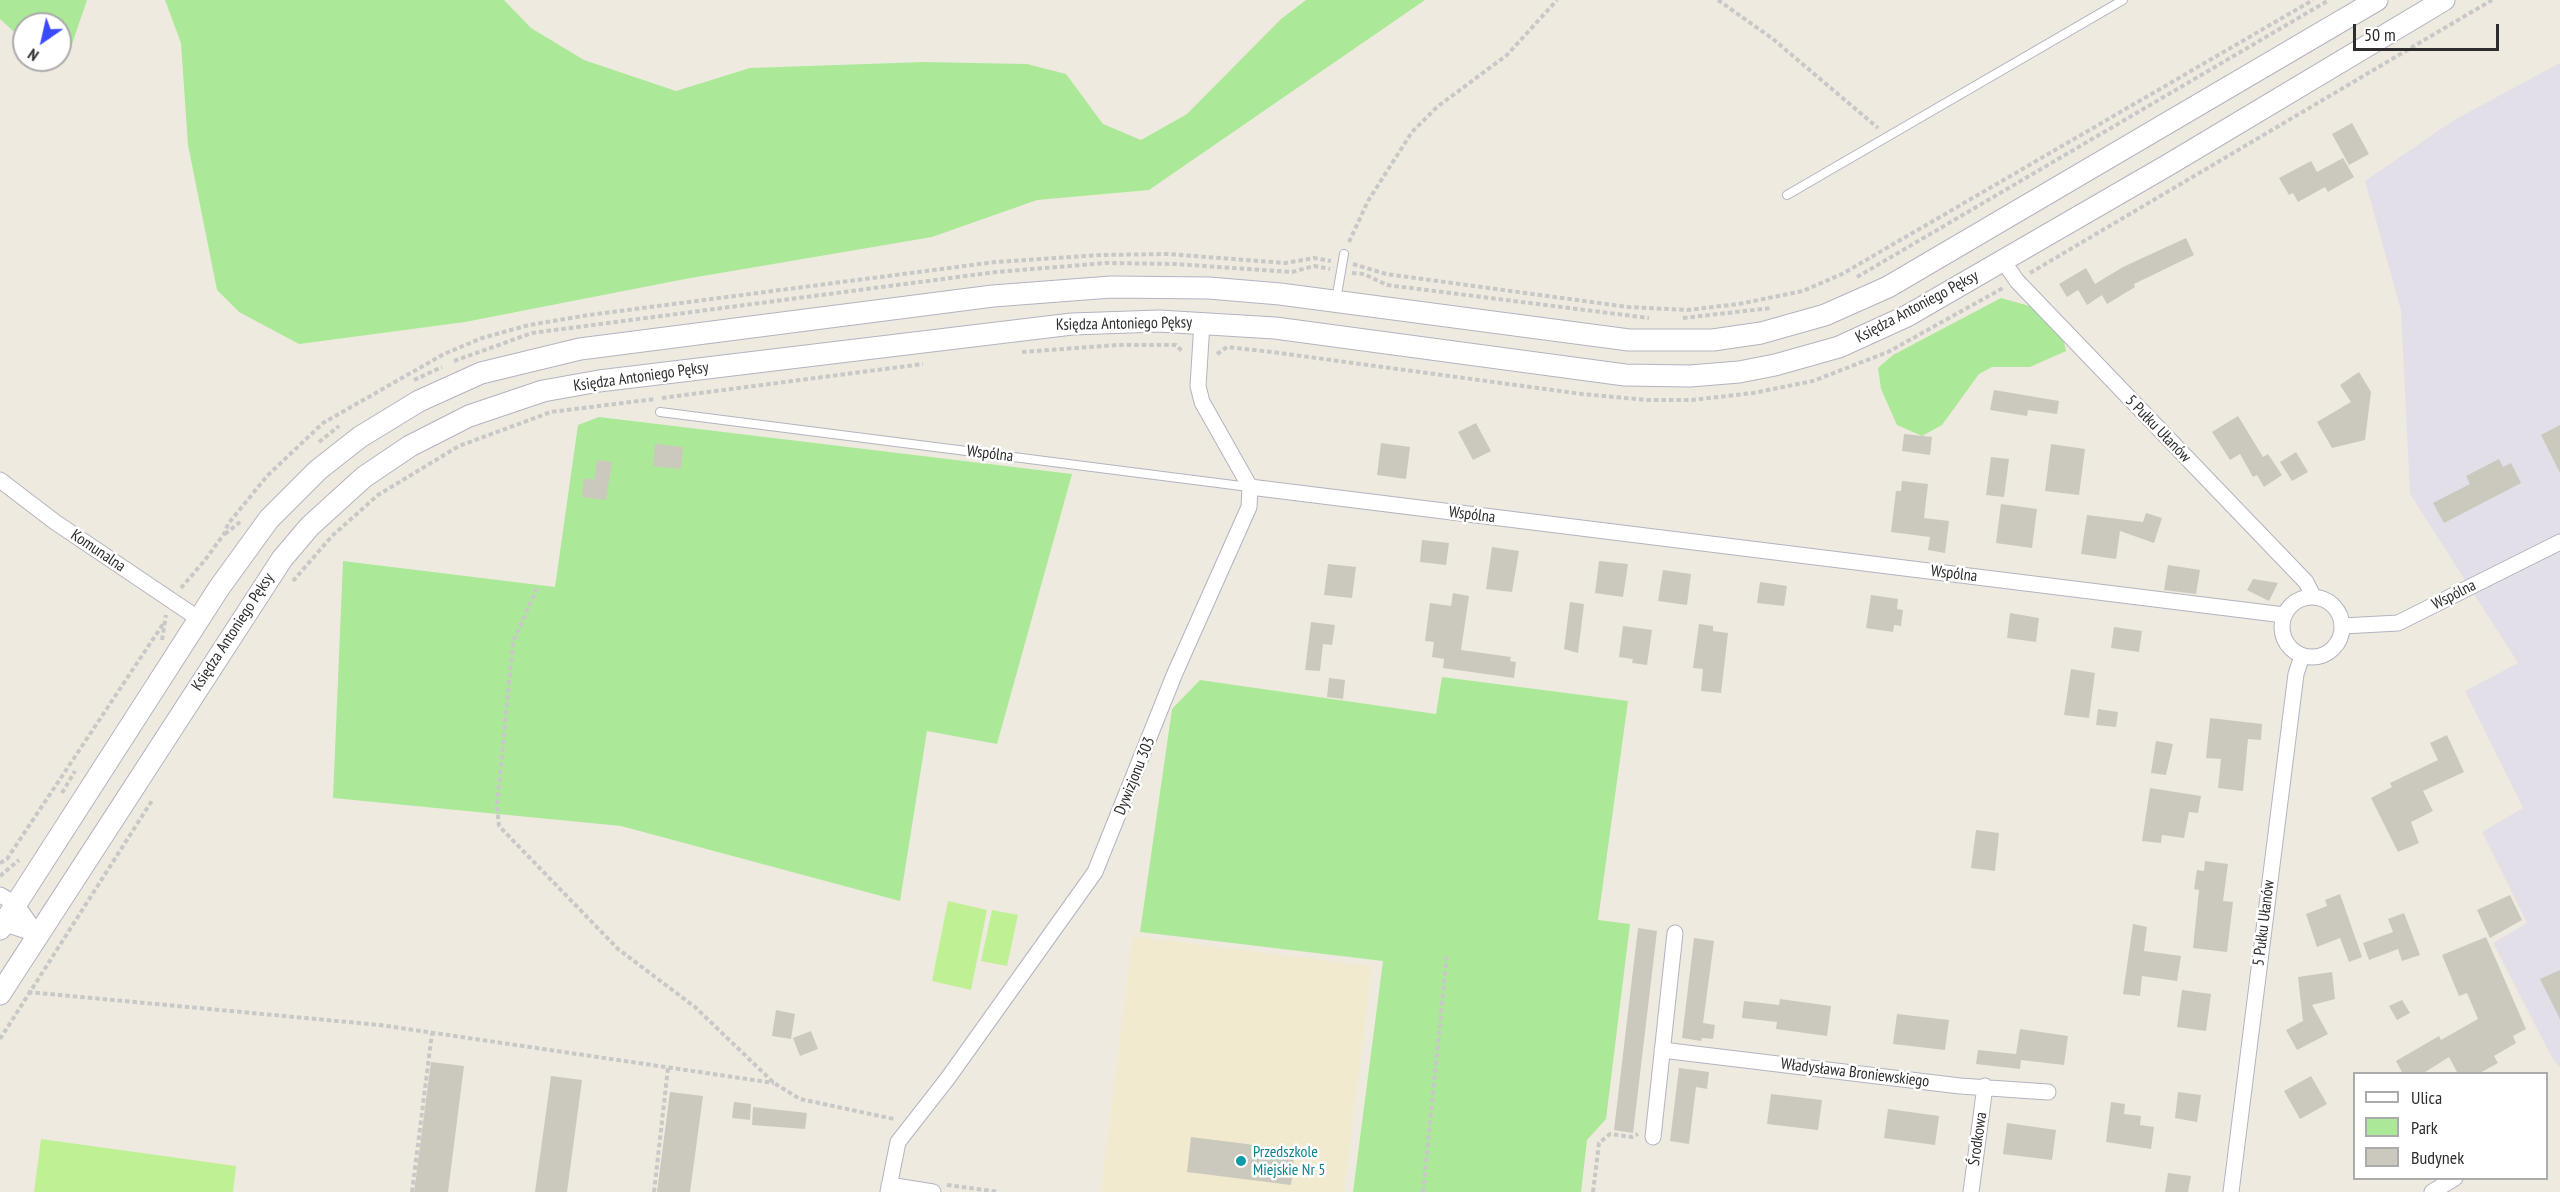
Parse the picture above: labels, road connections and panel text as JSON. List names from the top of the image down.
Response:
{
  "streets": {
    "main road": ["Księdza Antoniego Pęksy"],
    "street": [
      "5 Pułku Ułanów",
      "Wspólna",
      "Komunalna",
      "Dywizjonu 303",
      "Władysława Broniewskiego",
      "Środkowa"
    ]
  },
  "crossings": [
    ["Księdza Antoniego Pęksy", "5 Pułku Ułanów"],
    ["Księdza Antoniego Pęksy", "Komunalna"],
    ["5 Pułku Ułanów", "Wspólna"],
    ["Wspólna", "Dywizjonu 303"],
    ["Władysława Broniewskiego", "Środkowa"]
  ],
  "places": ["Przedszkole Miejskie Nr 5"],
  "legend": ["Ulica", "Park", "Budynek"],
  "scale_bar": "50 m",
  "north": "bottom left"
}
